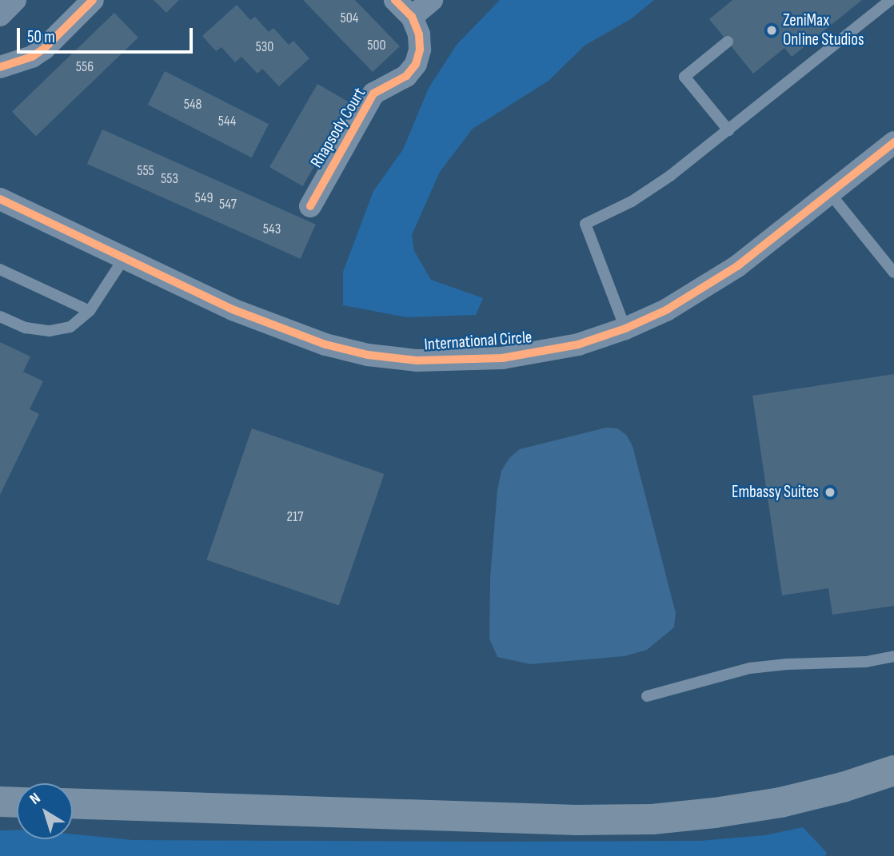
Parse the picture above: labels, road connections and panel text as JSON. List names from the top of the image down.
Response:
{
  "streets": {
    "street": ["Rhapsody Court", "International Circle"]
  },
  "places": ["ZeniMax Online Studios", "Embassy Suites"],
  "house_numbers": [
    "504",
    "500",
    "530",
    "556",
    "548",
    "544",
    "555",
    "553",
    "549",
    "547",
    "543",
    "217"
  ],
  "scale_bar": "50 m",
  "north": "top left"
}
